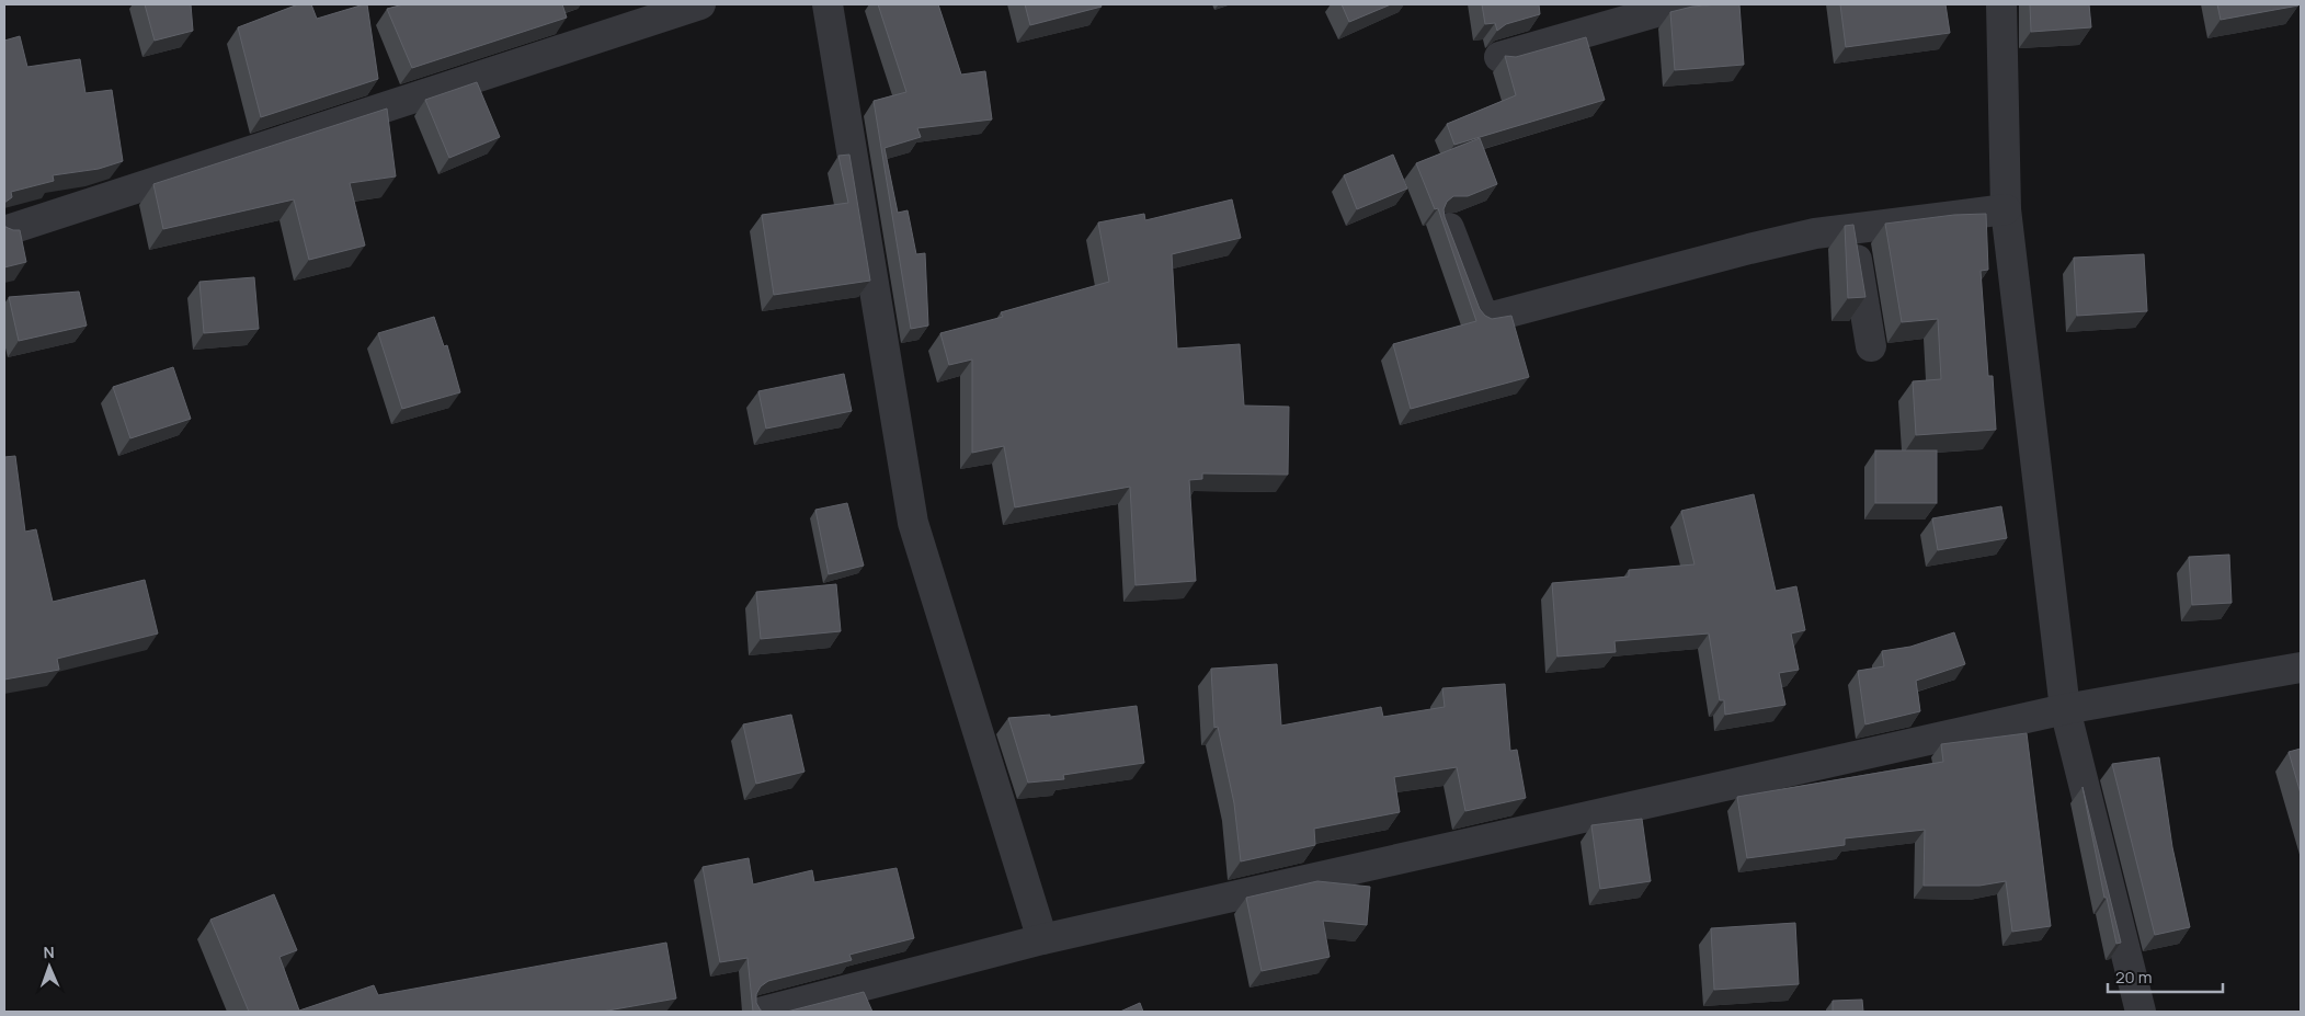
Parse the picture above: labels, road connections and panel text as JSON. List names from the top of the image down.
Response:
{
  "scale_bar": "20 m",
  "north": "top"
}
